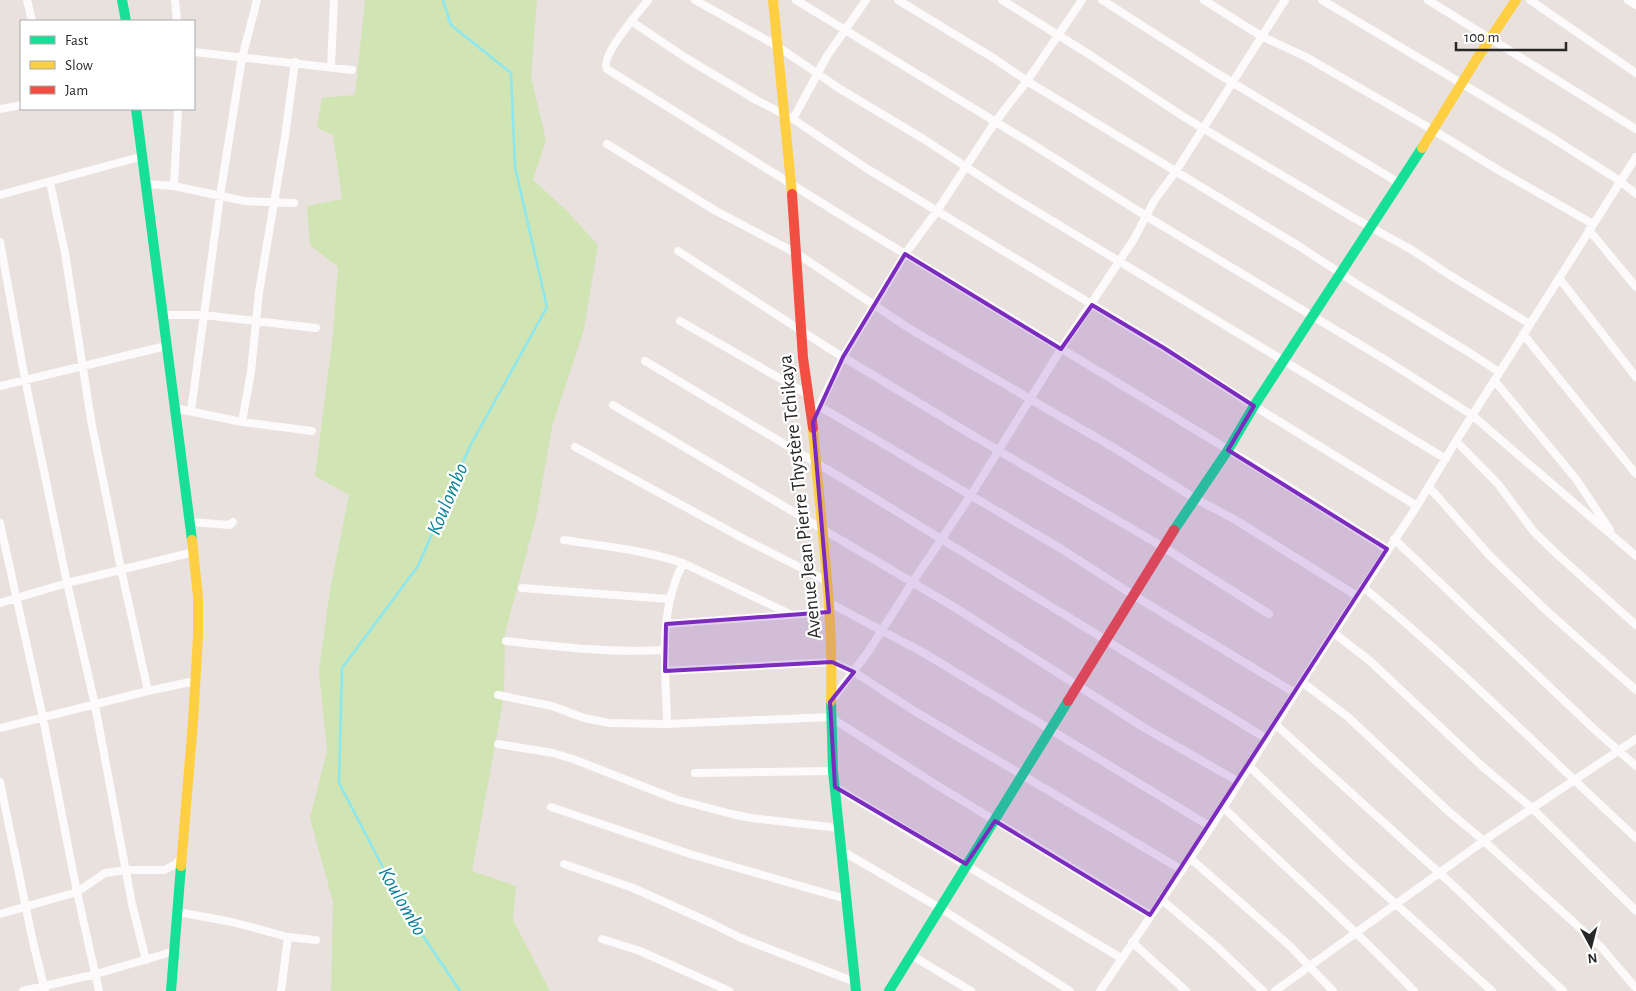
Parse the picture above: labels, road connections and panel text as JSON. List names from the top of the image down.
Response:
{
  "streets": {
    "street": ["Avenue Jean Pierre Thystère Tchikaya"]
  },
  "water": ["Koulombo"],
  "legend": ["Fast", "Slow", "Jam"],
  "scale_bar": "100 m",
  "north": "bottom"
}
